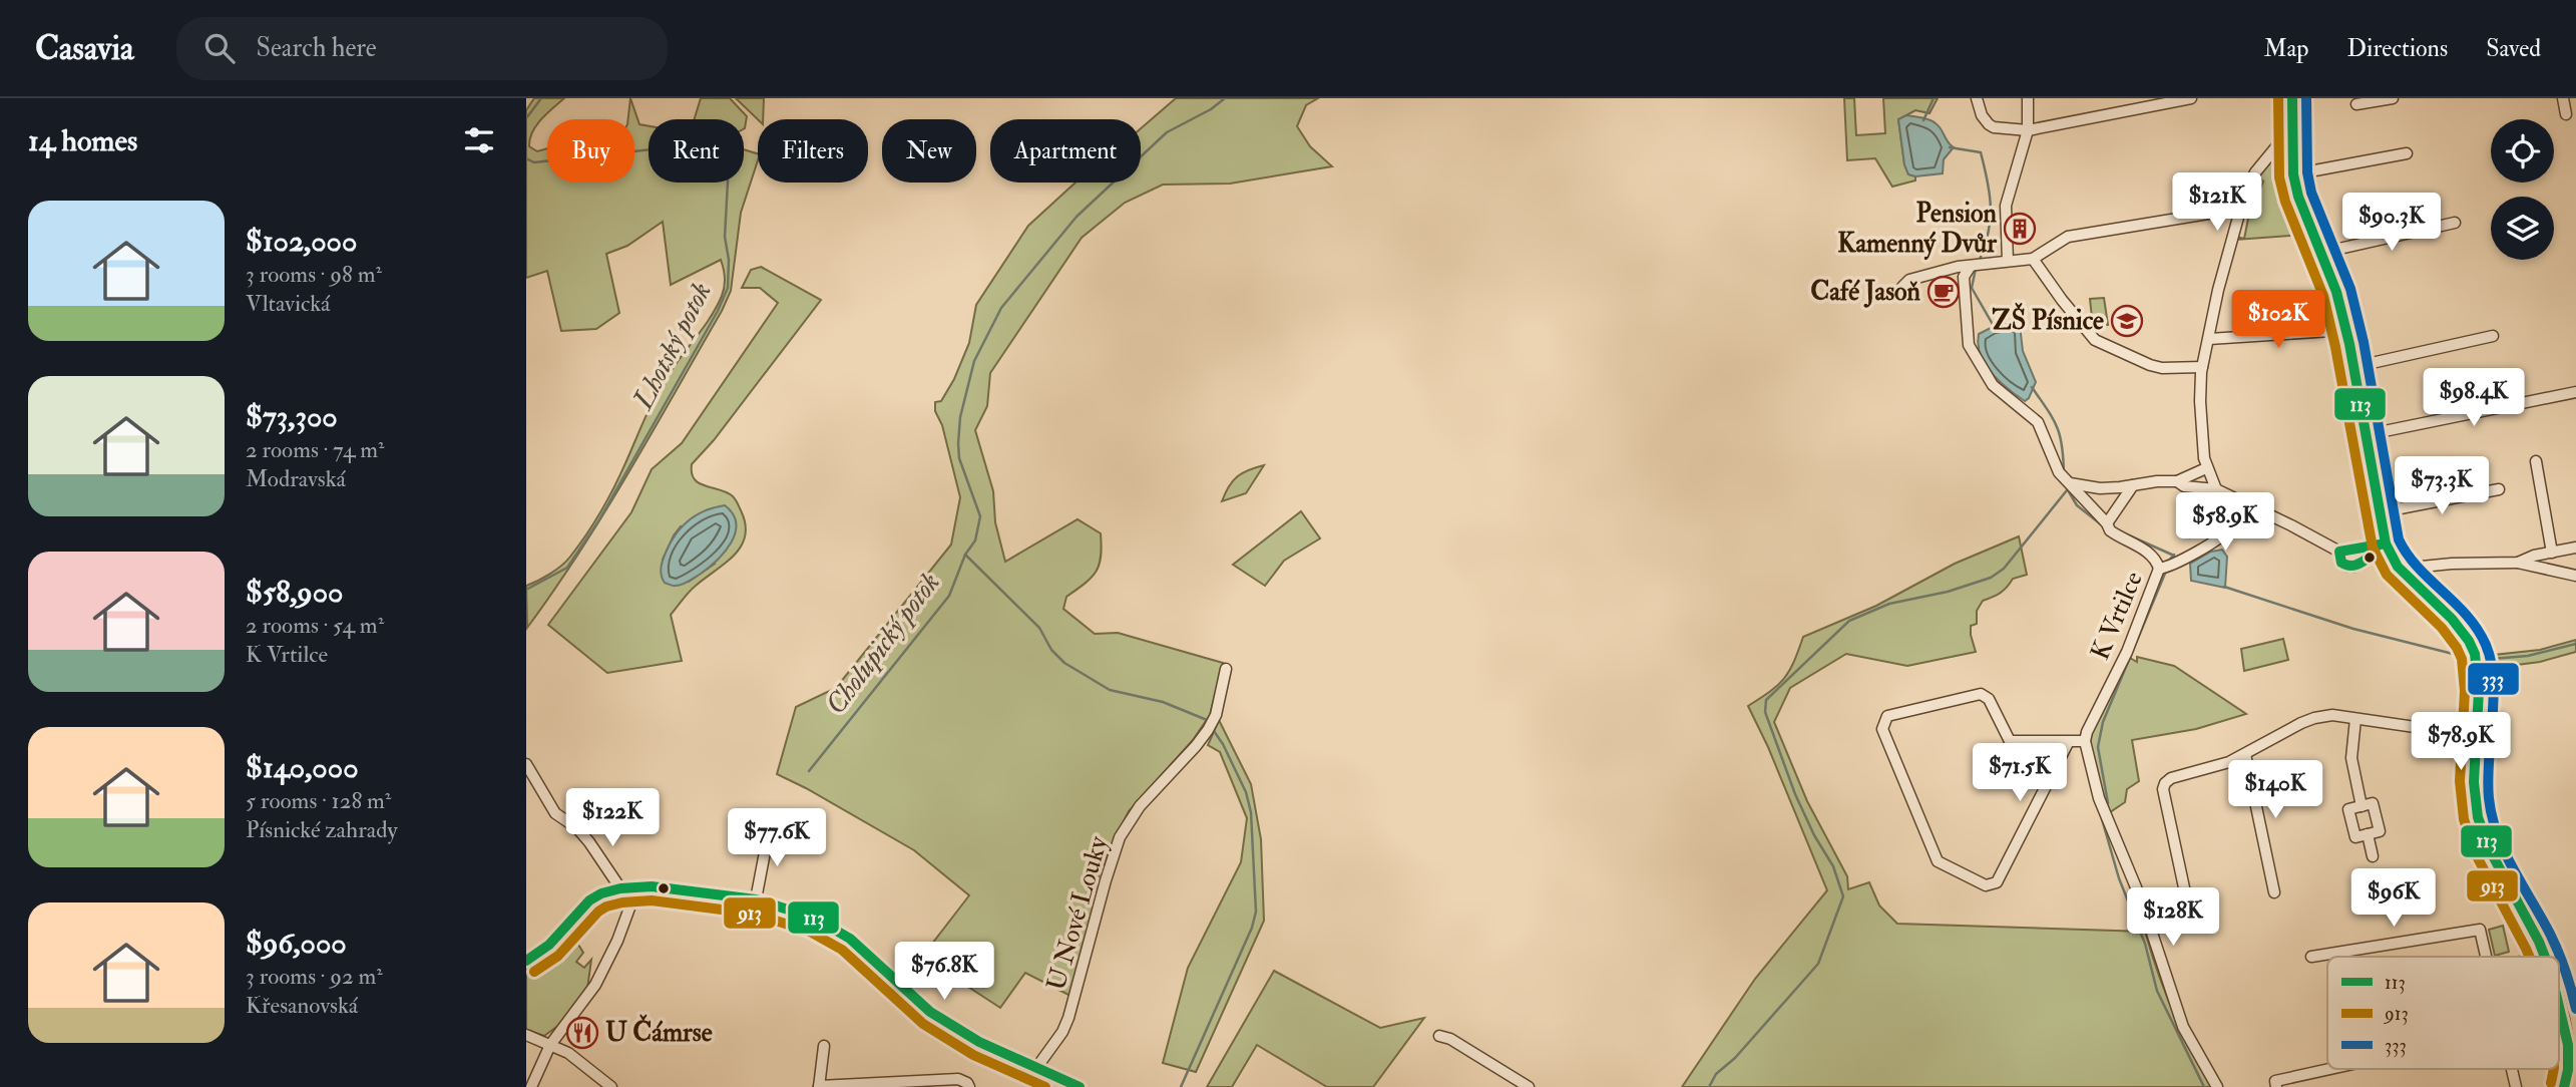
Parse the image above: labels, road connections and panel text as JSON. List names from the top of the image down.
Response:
{
  "streets": {
    "street": ["K Vrtilce", "U Nové Louky"]
  },
  "water": ["Lhotský potok", "Cholupický potok"],
  "places": {
    "building": ["Pension Kamenný Dvůr"],
    "cafe": ["Café Jasoň"],
    "school or university": ["ZŠ Písnice"],
    "restaurant": ["U Čámrse"]
  },
  "lines": ["transit line 113", "transit line 913", "transit line 333"],
  "legend": ["113", "913", "333"],
  "page": {
    "header": "Casavia",
    "search": "Search here",
    "nav": ["Map", "Directions", "Saved"],
    "heading": "14 homes",
    "chip": [
      "Buy",
      "Rent",
      "Filters",
      "New",
      "Apartment"
    ],
    "price": [
      "$121K",
      "$90.3K",
      "$102K",
      "$98.4K",
      "$73.3K",
      "$58.9K",
      "$78.9K",
      "$71.5K",
      "$140K",
      "$122K",
      "$77.6K",
      "$96K",
      "$128K",
      "$76.8K"
    ],
    "list": [
      {
        "name": "$102,000",
        "note": "3 rooms · 98 m² · Vltavická"
      },
      {
        "name": "$73,300",
        "note": "2 rooms · 74 m² · Modravská"
      },
      {
        "name": "$58,900",
        "note": "2 rooms · 54 m² · K Vrtilce"
      },
      {
        "name": "$140,000",
        "note": "5 rooms · 128 m² · Písnické zahrady"
      },
      {
        "name": "$96,000",
        "note": "3 rooms · 92 m² · Křesanovská"
      }
    ]
  }
}
